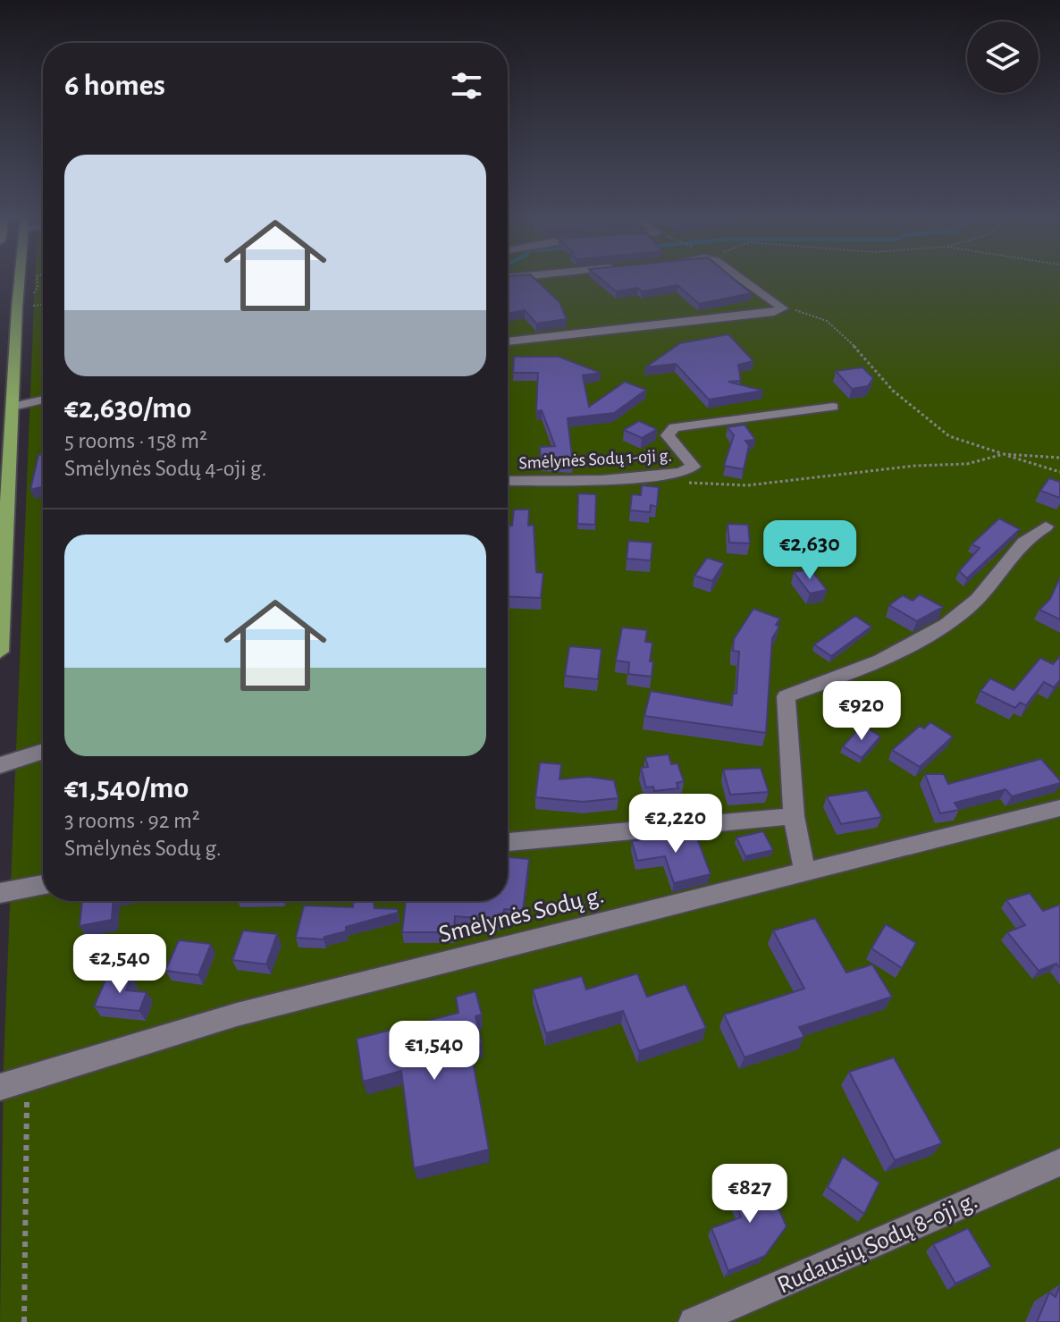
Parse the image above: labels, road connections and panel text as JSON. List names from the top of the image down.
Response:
{
  "streets": {
    "street": ["Smėlynės Sodų 1-oji g.", "Smėlynės Sodų g.", "Rudausių Sodų 8-oji g."]
  },
  "page": {
    "heading": "6 homes",
    "list": [
      {
        "name": "€2,630/mo",
        "note": "5 rooms · 158 m² · Smėlynės Sodų 4-oji g."
      },
      {
        "name": "€1,540/mo",
        "note": "3 rooms · 92 m² · Smėlynės Sodų g."
      }
    ],
    "price": [
      "€2,630",
      "€920",
      "€2,220",
      "€2,540",
      "€1,540",
      "€827"
    ]
  }
}
